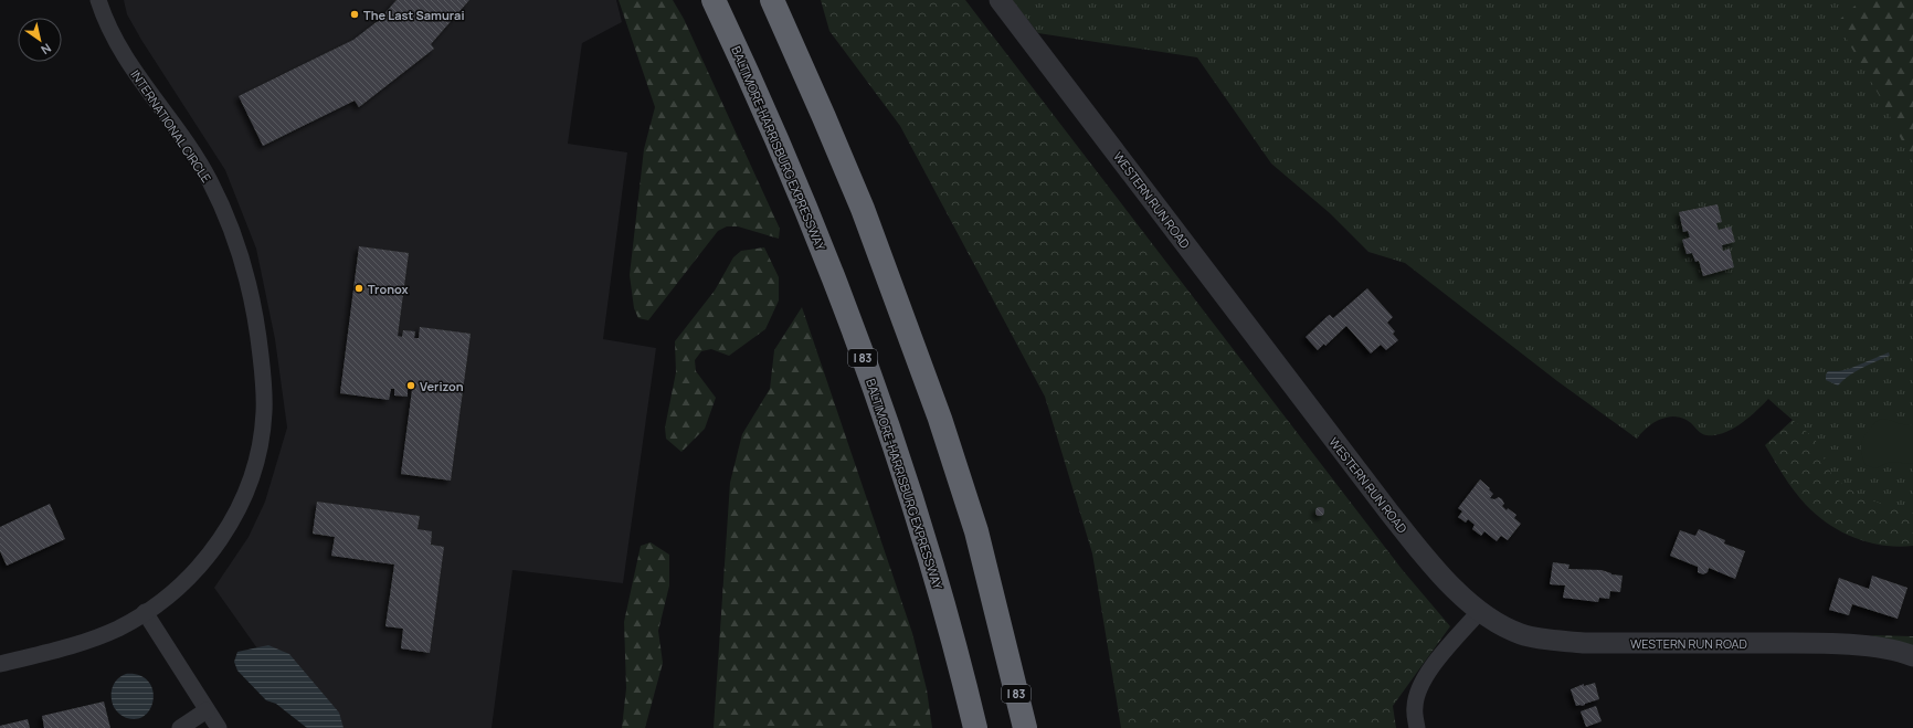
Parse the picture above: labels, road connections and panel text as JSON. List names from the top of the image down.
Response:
{
  "streets": {
    "highway": ["BALTIMORE-HARRISBURG EXPRESSWAY", "I 83"],
    "street": ["INTERNATIONAL CIRCLE", "WESTERN RUN ROAD"]
  },
  "places": ["The Last Samurai", "Tronox", "Verizon"],
  "north": "bottom right"
}
